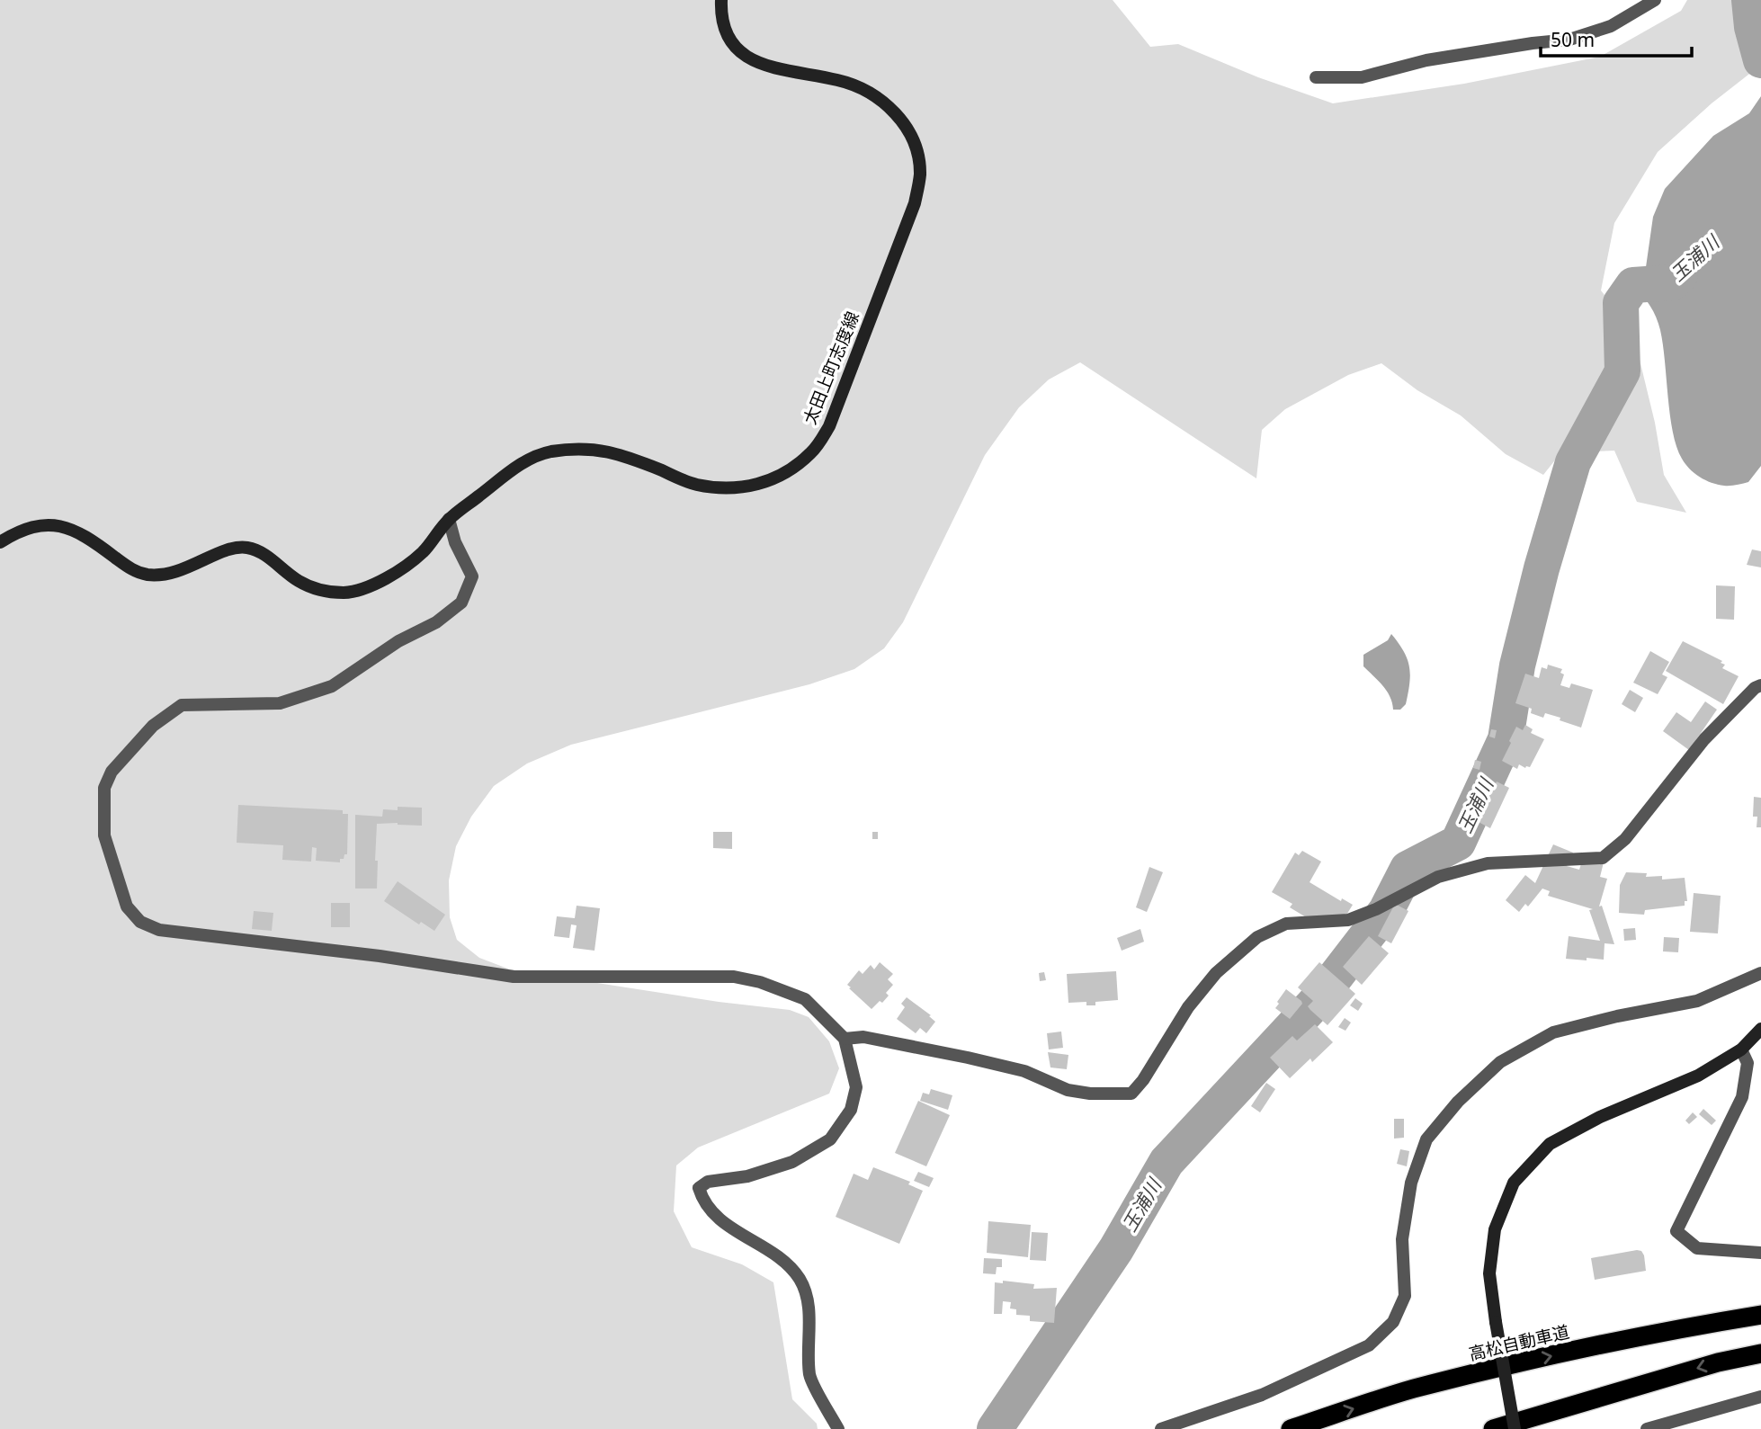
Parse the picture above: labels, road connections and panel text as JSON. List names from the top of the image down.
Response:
{
  "streets": {
    "highway": ["高松自動車道"],
    "main road": ["太田上町志度線"]
  },
  "water": ["玉浦川"],
  "scale_bar": "50 m"
}
